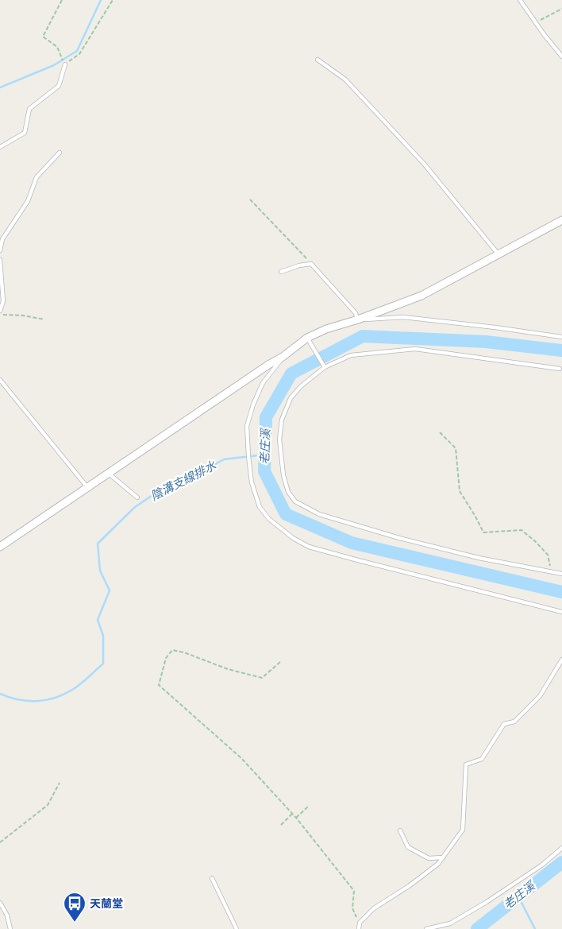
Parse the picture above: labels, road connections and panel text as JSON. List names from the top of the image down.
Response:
{
  "water": ["老庄溪", "陰溝支線排水"],
  "places": {
    "bus stop": ["天蘭堂"]
  }
}
